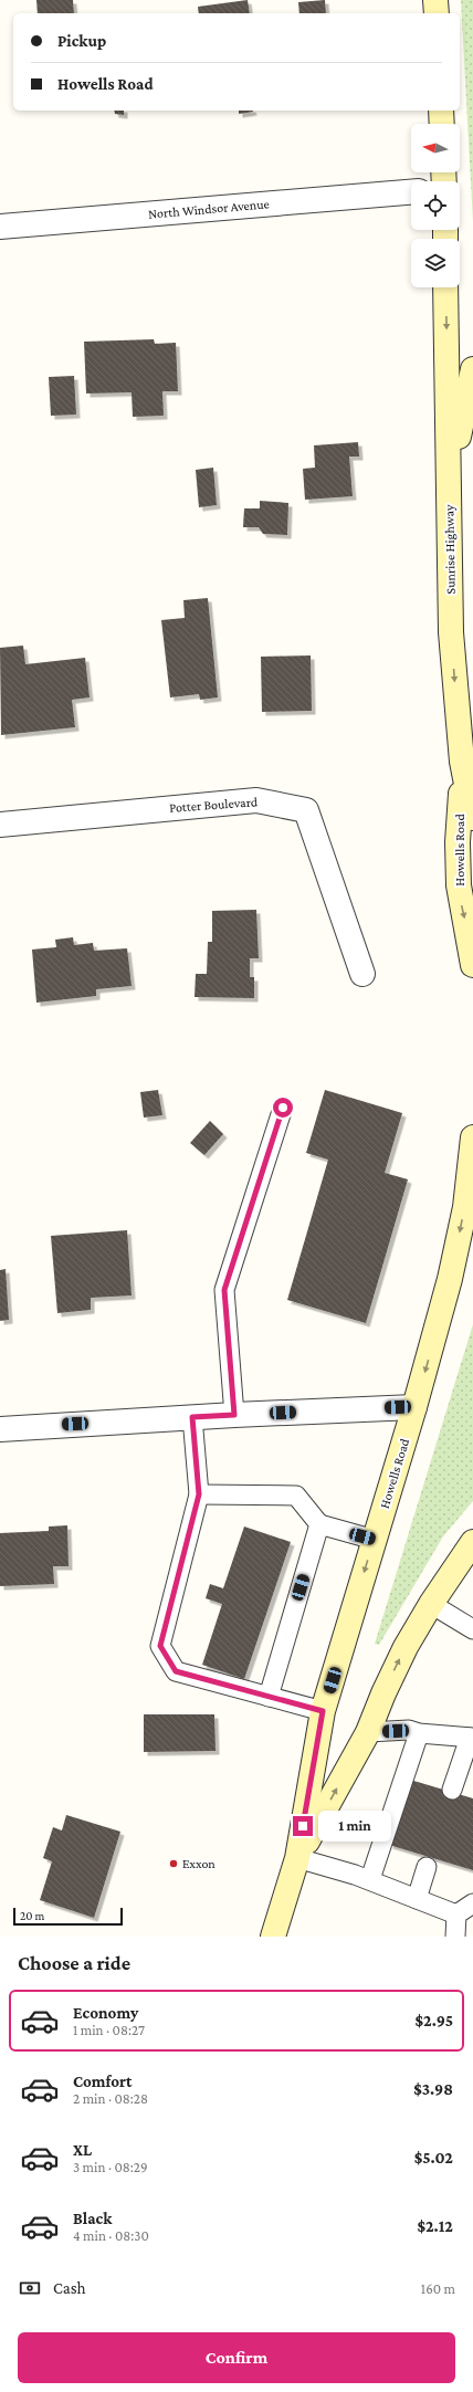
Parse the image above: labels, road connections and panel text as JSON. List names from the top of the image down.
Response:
{
  "streets": {
    "main road": ["Sunrise Highway", "Howells Road"],
    "street": ["North Windsor Avenue", "Potter Boulevard"]
  },
  "crossings": [
    ["Sunrise Highway", "Howells Road"]
  ],
  "one_way": ["Sunrise Highway"],
  "places": ["Exxon"],
  "scale_bar": "20 m",
  "north": "left",
  "page": {
    "banner": ["Pickup", "Howells Road"],
    "bubble": "1 min",
    "scale": "20 m",
    "heading": "Choose a ride",
    "list": [
      {
        "name": "Economy",
        "note": "1 min · 08:27",
        "value": "$2.95"
      },
      {
        "name": "Comfort",
        "note": "2 min · 08:28",
        "value": "$3.98"
      },
      {
        "name": "XL",
        "note": "3 min · 08:29",
        "value": "$5.02"
      },
      {
        "name": "Black",
        "note": "4 min · 08:30",
        "value": "$2.12"
      }
    ],
    "pay": ["Cash", "160 m"],
    "buttons": "Confirm"
  }
}
